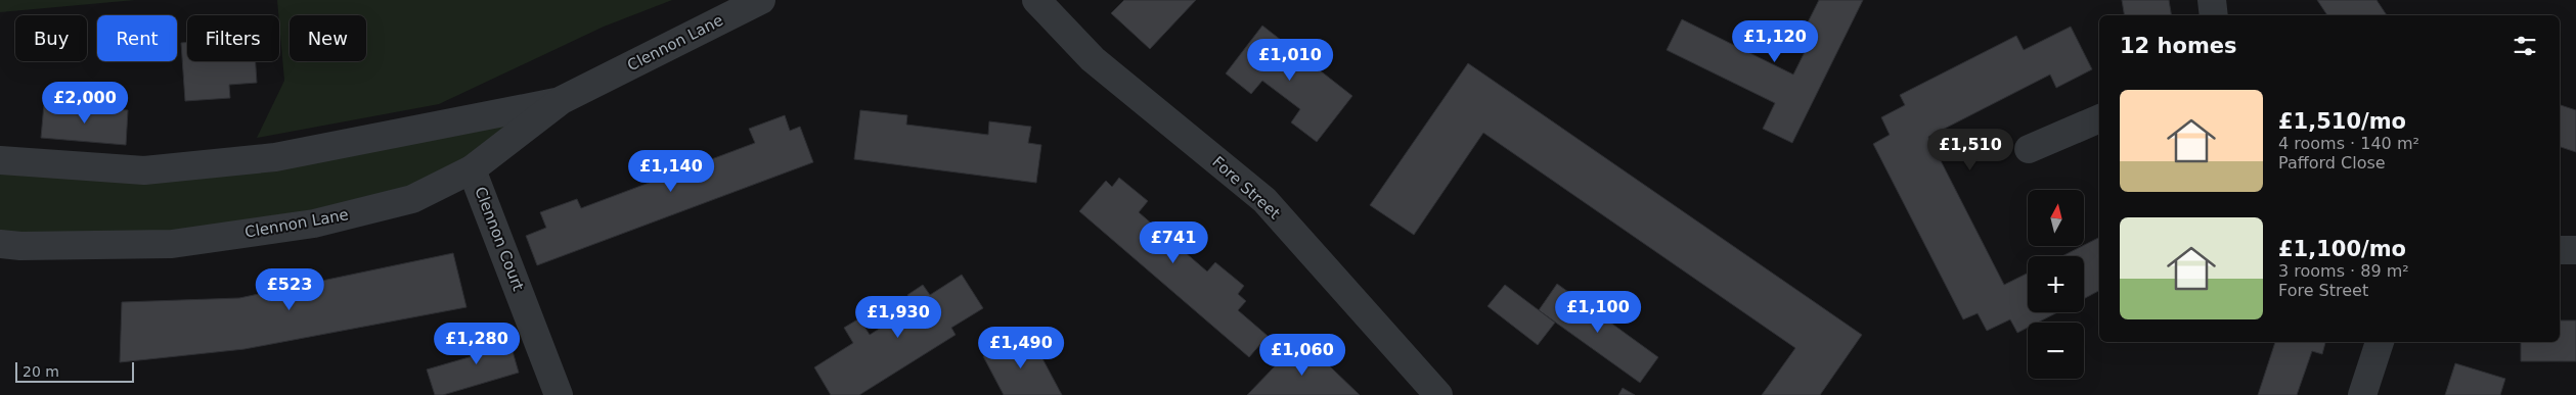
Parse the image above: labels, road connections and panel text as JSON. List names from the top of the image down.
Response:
{
  "streets": {
    "street": ["Clennon Lane", "Fore Street", "Clennon Court"]
  },
  "crossings": [
    ["Clennon Lane", "Clennon Court"]
  ],
  "scale_bar": "20 m",
  "north": "top",
  "page": {
    "chip": [
      "Buy",
      "Rent",
      "Filters",
      "New"
    ],
    "heading": "12 homes",
    "price": [
      "£1,120",
      "£1,010",
      "£2,000",
      "£1,510",
      "£1,140",
      "£741",
      "£523",
      "£1,100",
      "£1,930",
      "£1,280",
      "£1,490",
      "£1,060"
    ],
    "list": [
      {
        "name": "£1,510/mo",
        "note": "4 rooms · 140 m² · Pafford Close"
      },
      {
        "name": "£1,100/mo",
        "note": "3 rooms · 89 m² · Fore Street"
      }
    ],
    "map_buttons": ["+", "−"],
    "scale": "20 m"
  }
}
